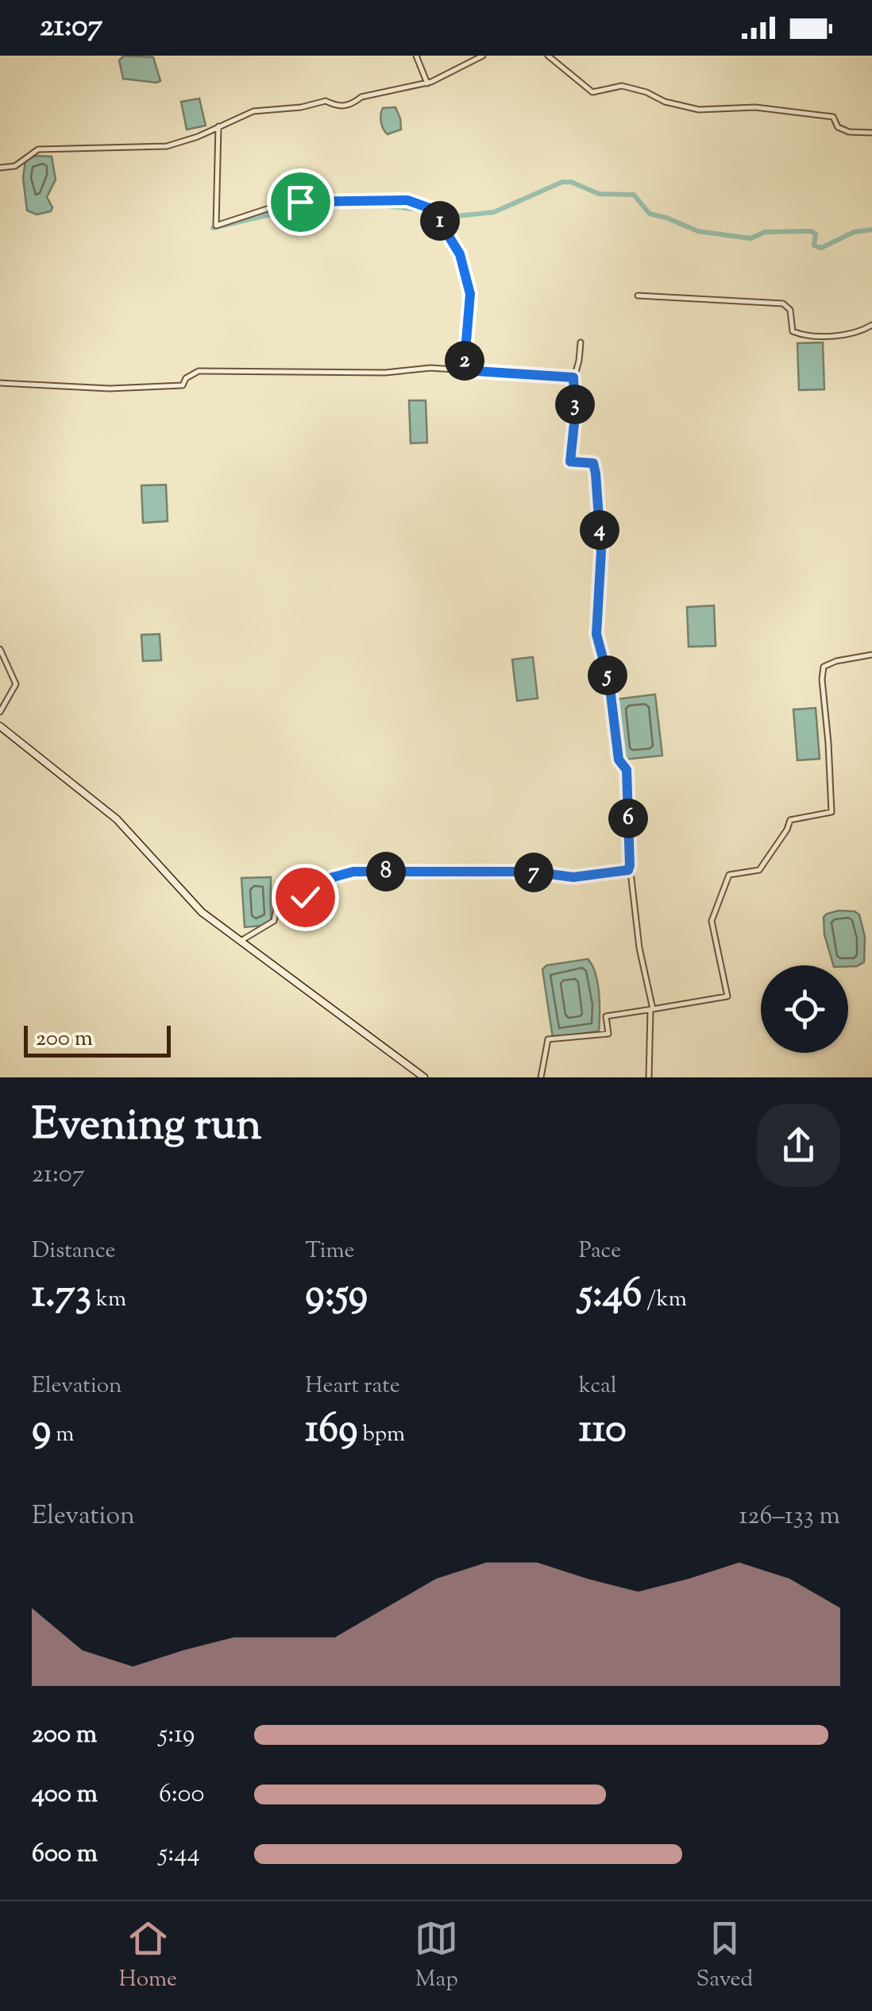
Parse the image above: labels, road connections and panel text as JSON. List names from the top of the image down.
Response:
{
  "scale_bar": "200 m",
  "page": {
    "status": "21:07",
    "pins": [
      "1",
      "2",
      "3",
      "4",
      "5",
      "6",
      "8",
      "7"
    ],
    "scale": "200 m",
    "heading": ["Evening run", "21:07"],
    "stats": [
      ["Distance", "1.73 km"],
      ["Time", "9:59"],
      ["Pace", "5:46 /km"],
      ["Elevation", "9 m"],
      ["Heart rate", "169 bpm"],
      ["kcal", "110"]
    ],
    "chart": ["Elevation", "126–133 m"],
    "list": [
      {
        "name": "200 m",
        "note": "5:19"
      },
      {
        "name": "400 m",
        "note": "6:00"
      },
      {
        "name": "600 m",
        "note": "5:44"
      }
    ],
    "tabs": ["Home", "Map", "Saved"]
  }
}
